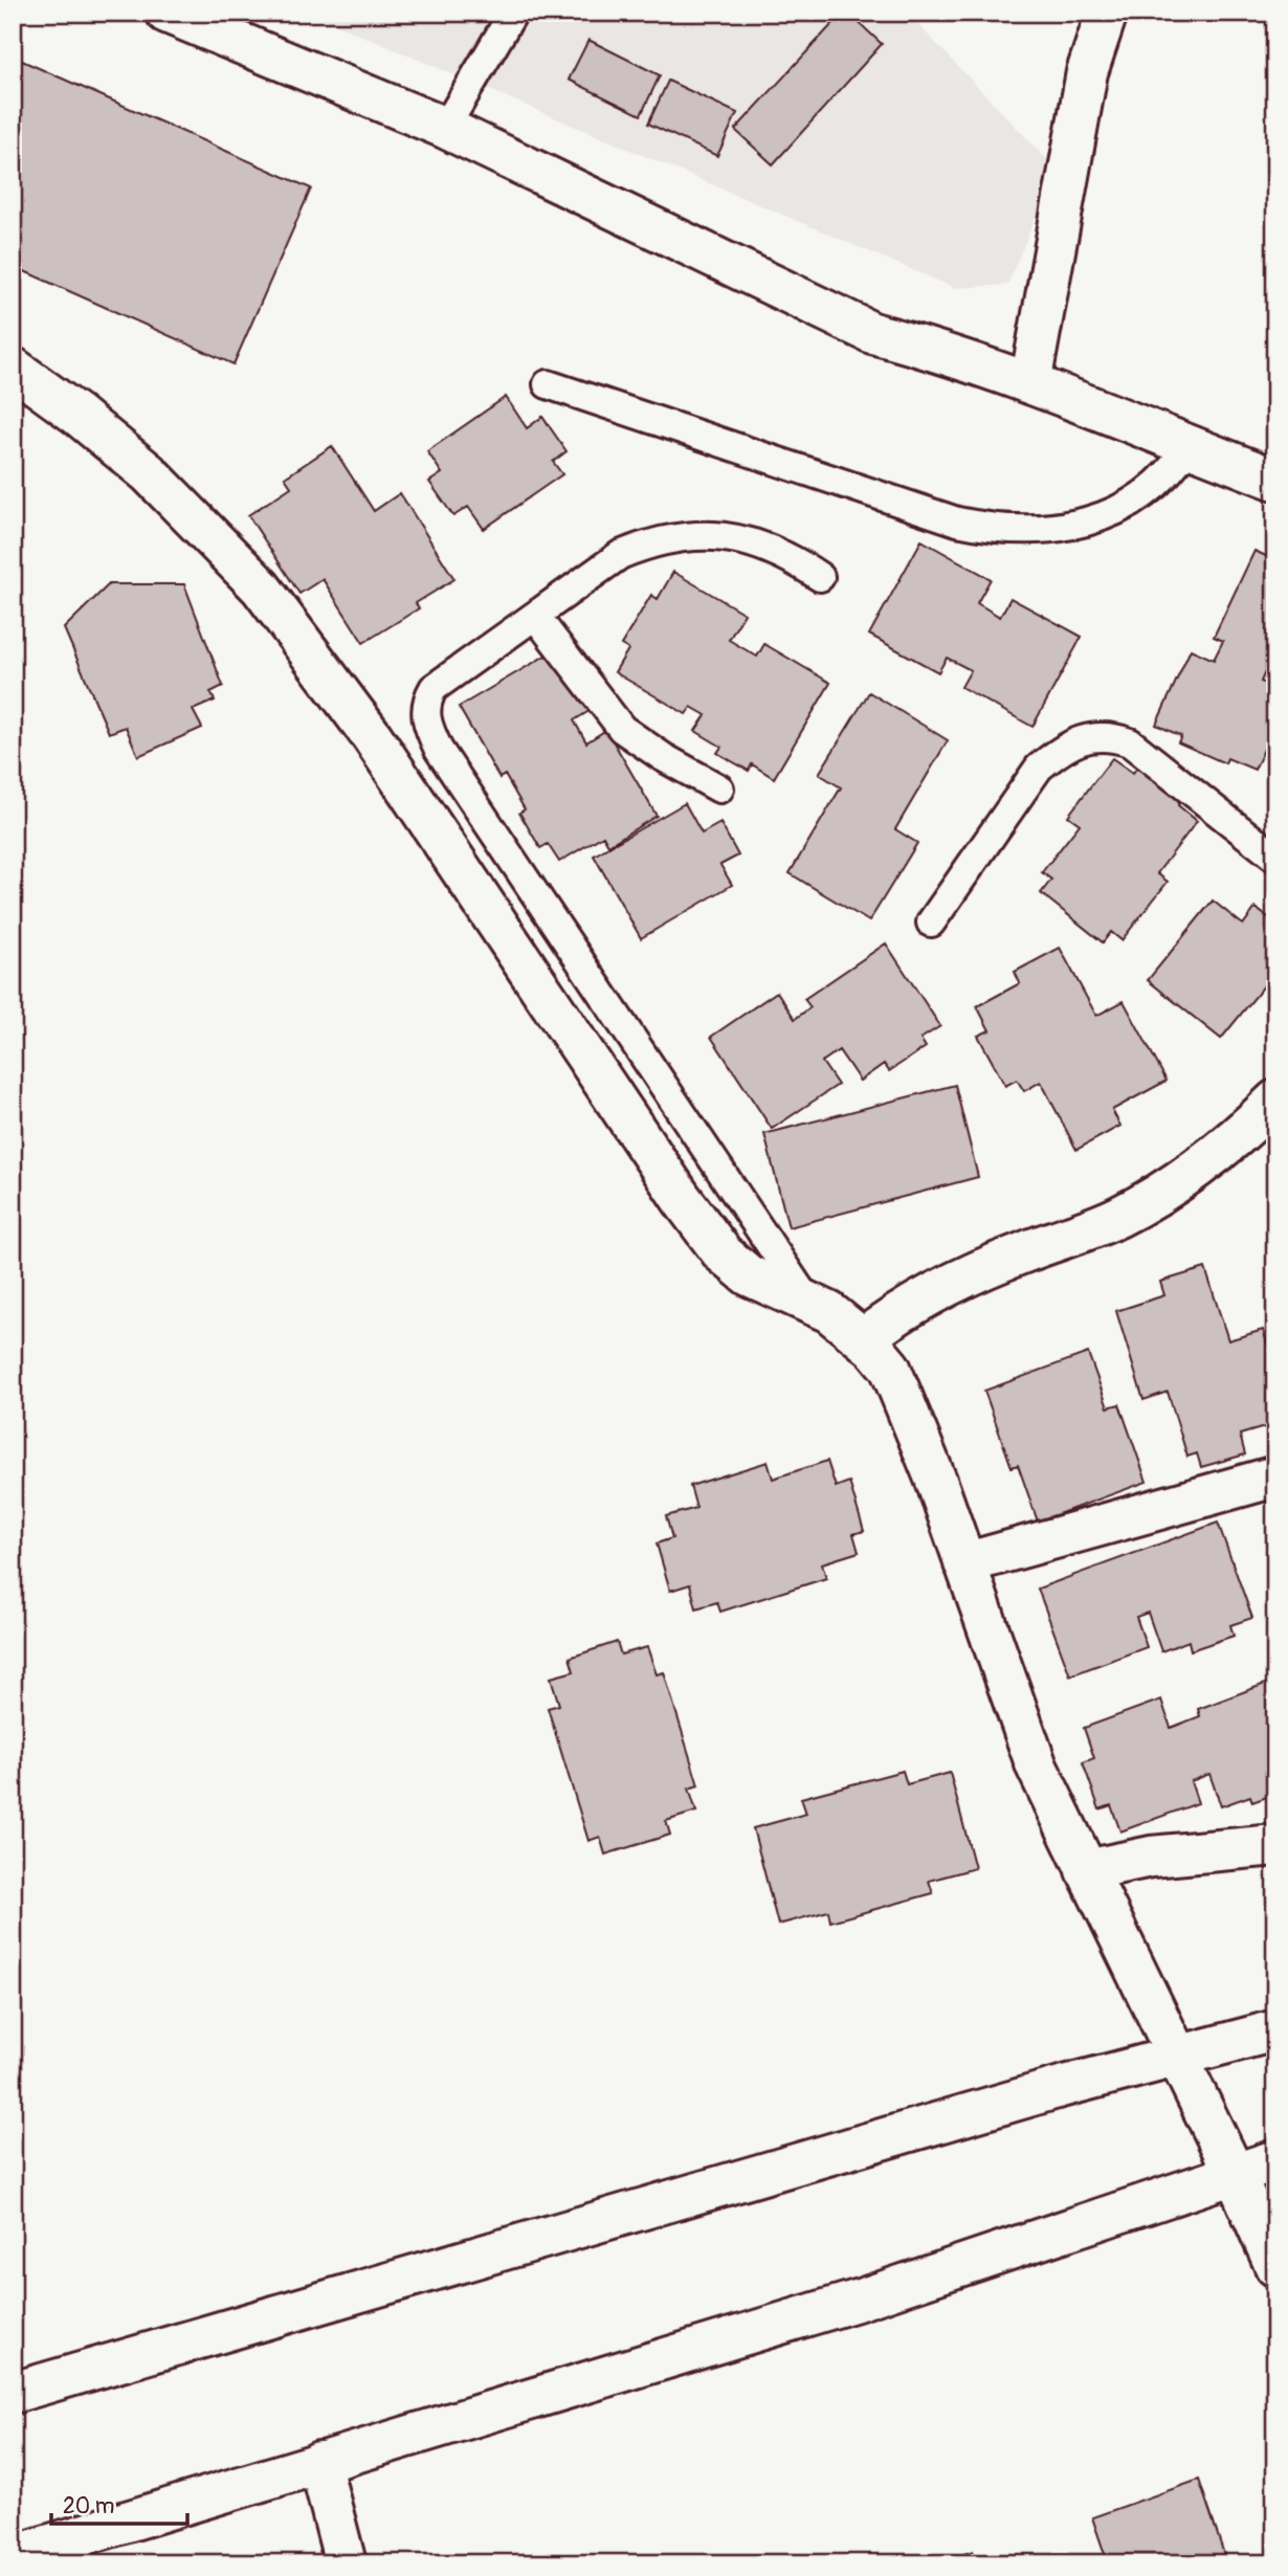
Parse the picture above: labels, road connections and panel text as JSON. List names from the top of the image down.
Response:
{
  "scale_bar": "20 m"
}
